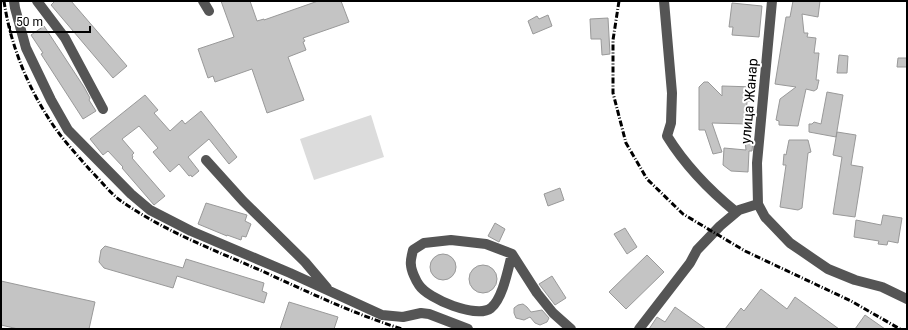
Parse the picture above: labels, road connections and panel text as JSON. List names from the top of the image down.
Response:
{
  "streets": {
    "street": ["улица Жанар"]
  },
  "scale_bar": "50 m"
}
